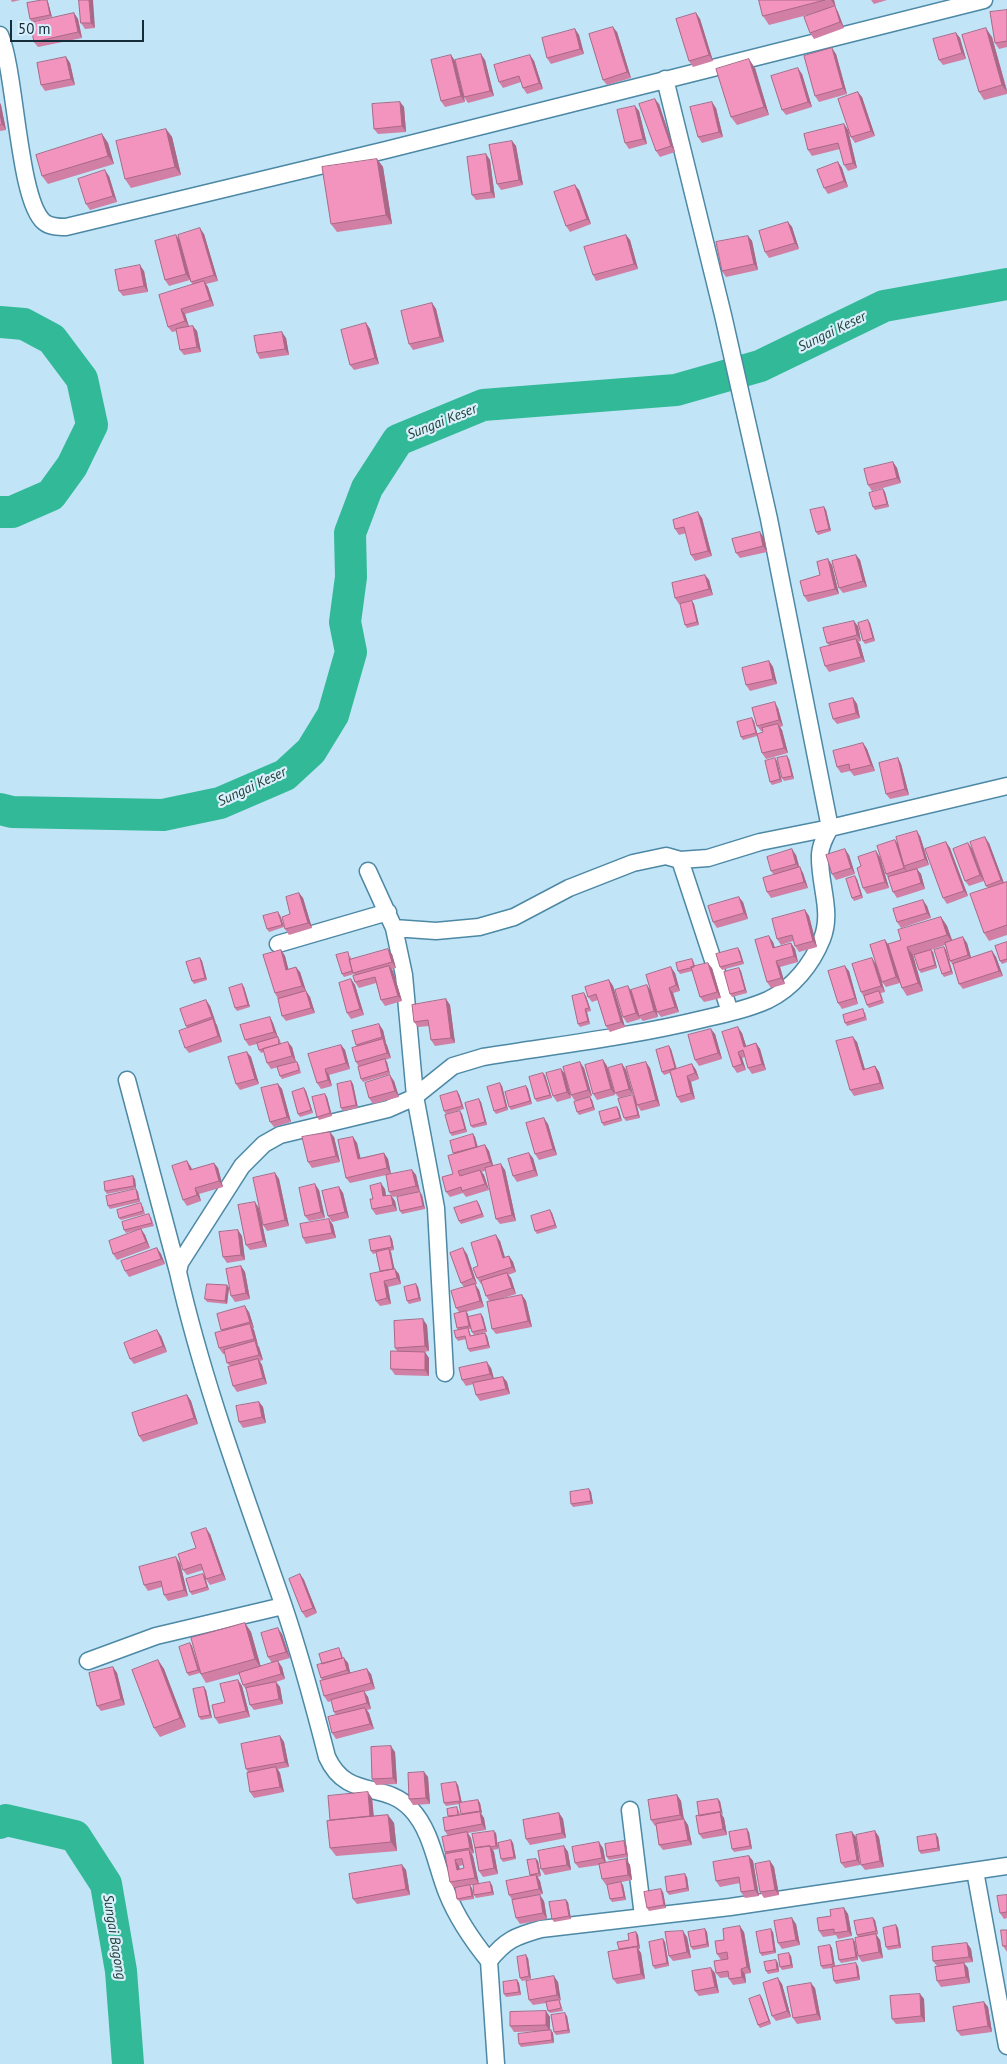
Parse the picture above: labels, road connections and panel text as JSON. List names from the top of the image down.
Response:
{
  "water": ["Sungai Keser", "Sungai Bagong"],
  "scale_bar": "50 m"
}
